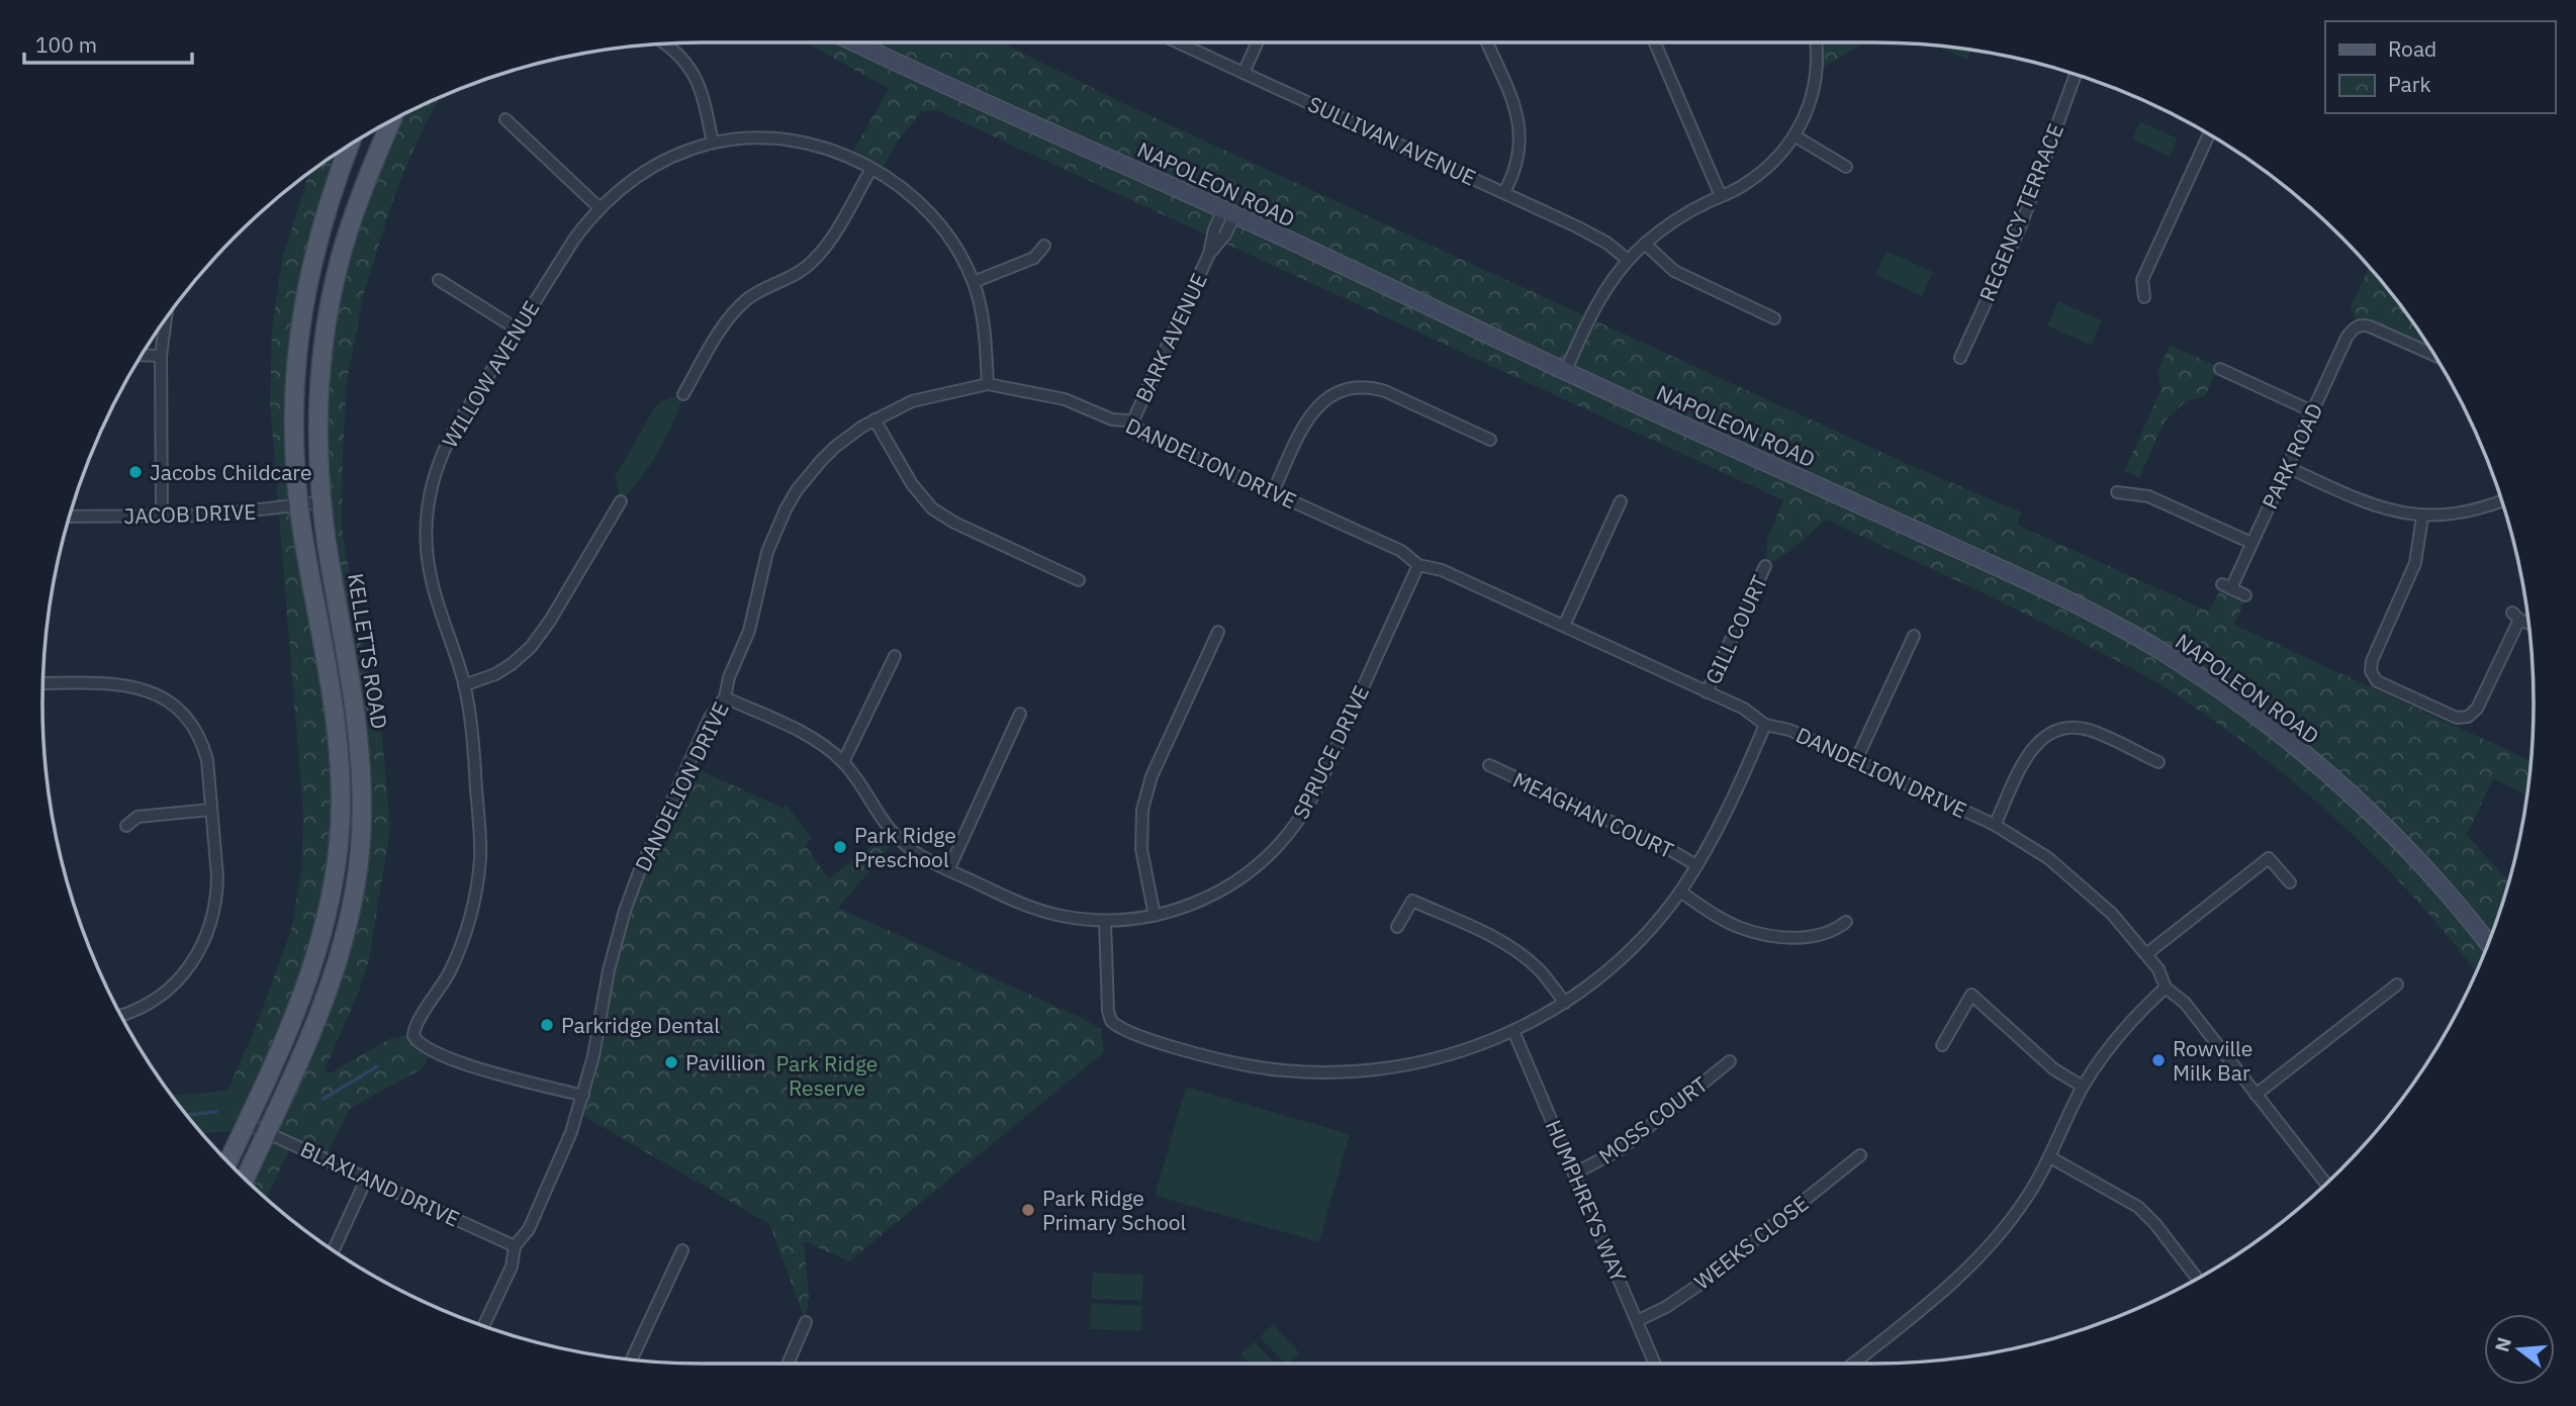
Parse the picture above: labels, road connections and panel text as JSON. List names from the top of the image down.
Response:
{
  "streets": {
    "main road": ["NAPOLEON ROAD", "KELLETTS ROAD"],
    "street": [
      "SULLIVAN AVENUE",
      "REGENCY TERRACE",
      "BARK AVENUE",
      "WILLOW AVENUE",
      "PARK ROAD",
      "DANDELION DRIVE",
      "JACOB DRIVE",
      "GILL COURT",
      "SPRUCE DRIVE",
      "MEAGHAN COURT",
      "MOSS COURT",
      "BLAXLAND DRIVE",
      "HUMPHREYS WAY",
      "WEEKS CLOSE"
    ]
  },
  "crossings": [
    ["NAPOLEON ROAD", "BARK AVENUE"],
    ["BARK AVENUE", "DANDELION DRIVE"],
    ["WILLOW AVENUE", "DANDELION DRIVE"],
    ["DANDELION DRIVE", "GILL COURT"],
    ["DANDELION DRIVE", "SPRUCE DRIVE"],
    ["DANDELION DRIVE", "BLAXLAND DRIVE"],
    ["JACOB DRIVE", "KELLETTS ROAD"],
    ["KELLETTS ROAD", "BLAXLAND DRIVE"],
    ["MOSS COURT", "HUMPHREYS WAY"],
    ["HUMPHREYS WAY", "WEEKS CLOSE"]
  ],
  "parks": ["Park Ridge Reserve"],
  "places": [
    "Jacobs Childcare",
    "Park Ridge Preschool",
    "Parkridge Dental",
    "Rowville Milk Bar",
    "Pavillion",
    "Park Ridge Primary School"
  ],
  "legend": ["Road", "Park"],
  "scale_bar": "100 m",
  "north": "left"
}
